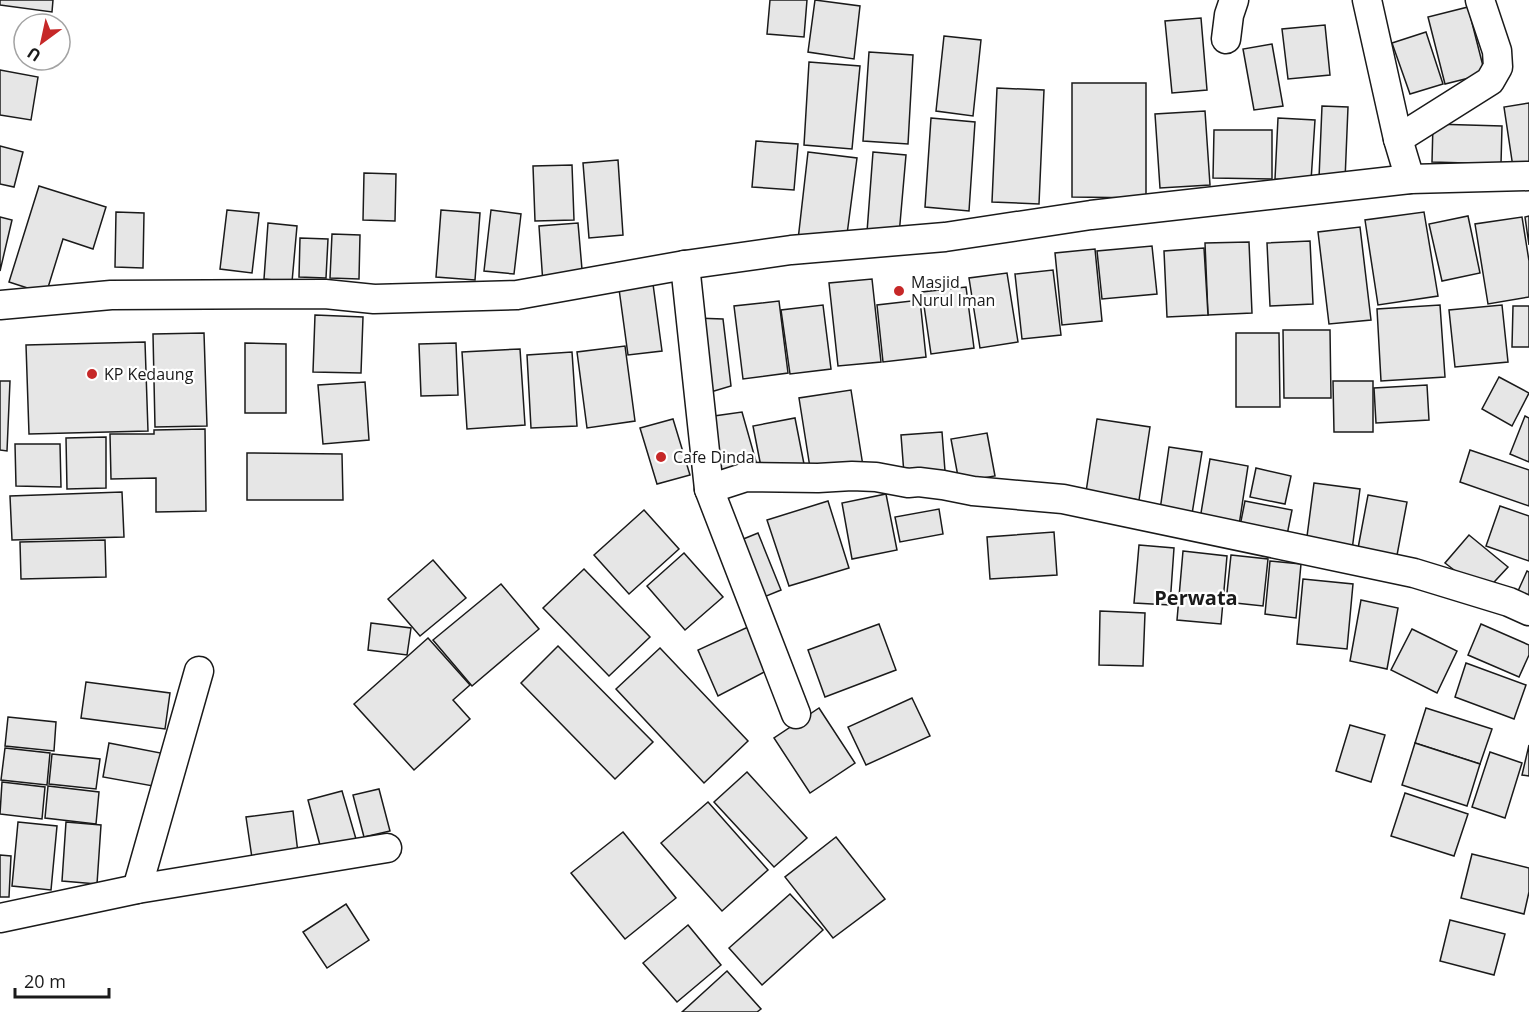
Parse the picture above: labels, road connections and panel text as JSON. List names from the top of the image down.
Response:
{
  "districts": ["Perwata"],
  "places": ["Masjid Nurul Iman", "KP Kedaung", "Cafe Dinda"],
  "scale_bar": "20 m",
  "north": "bottom left"
}
